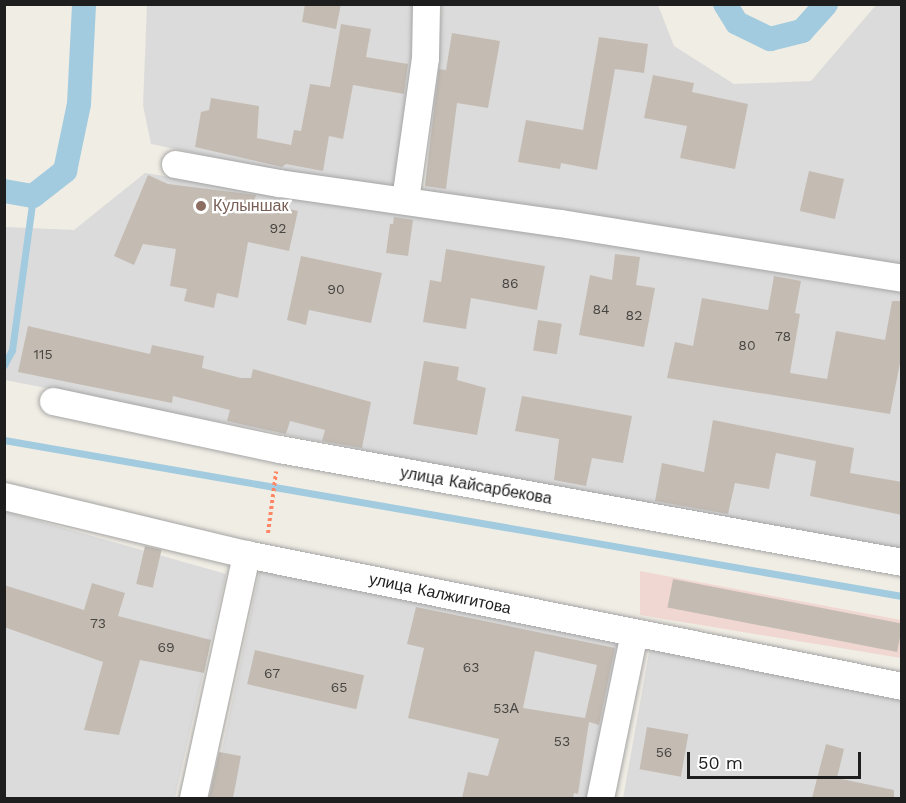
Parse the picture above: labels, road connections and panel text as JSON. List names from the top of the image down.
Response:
{
  "streets": {
    "street": ["улица Кайсарбекова", "улица Калжигитова"]
  },
  "places": ["Кулыншак"],
  "house_numbers": [
    "92",
    "86",
    "90",
    "84",
    "82",
    "78",
    "80",
    "115",
    "73",
    "69",
    "63",
    "67",
    "65",
    "53А",
    "53",
    "56"
  ],
  "scale_bar": "50 m"
}
